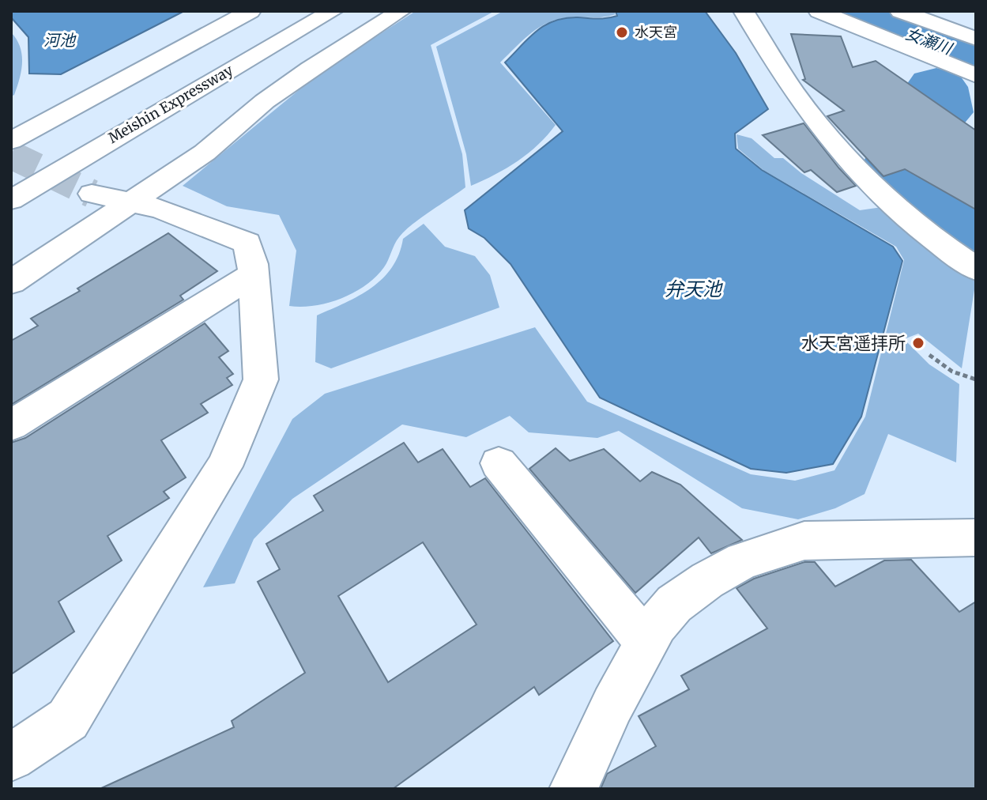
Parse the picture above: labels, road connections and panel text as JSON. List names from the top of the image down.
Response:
{
  "streets": {
    "main road": ["Meishin Expressway"]
  },
  "water": ["河池", "女瀬川", "弁天池"],
  "places": ["水天宮", "水天宮遥拝所"]
}
